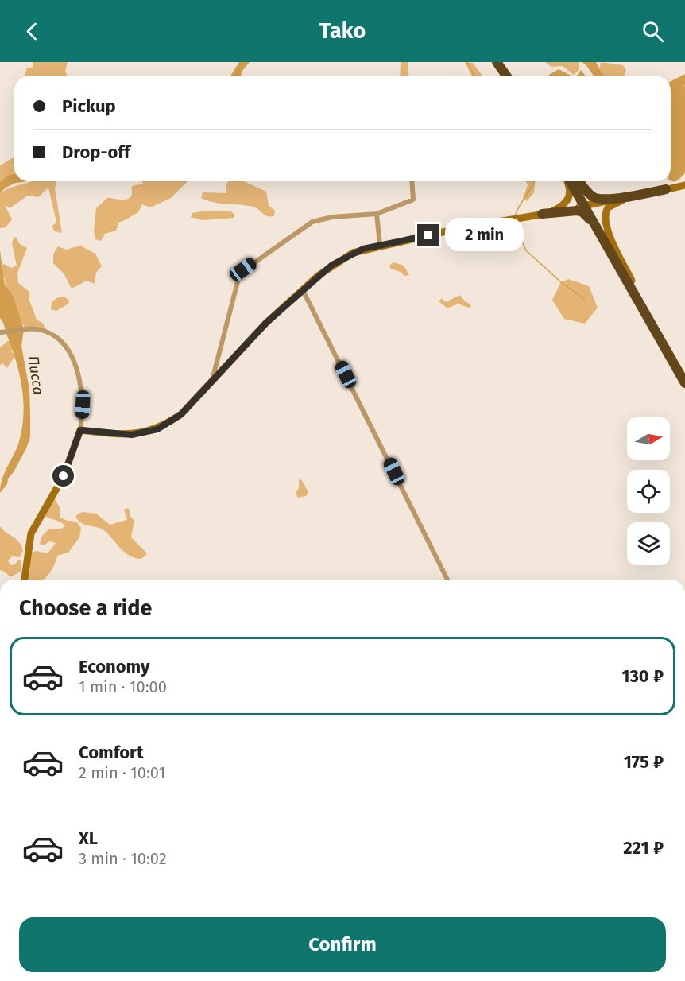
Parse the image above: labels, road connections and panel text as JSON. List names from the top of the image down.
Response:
{
  "water": ["Писса"],
  "north": "right",
  "page": {
    "header": "Tako",
    "banner": ["Pickup", "Drop-off"],
    "bubble": "2 min",
    "heading": "Choose a ride",
    "list": [
      {
        "name": "Economy",
        "note": "1 min · 10:00",
        "value": "130 ₽"
      },
      {
        "name": "Comfort",
        "note": "2 min · 10:01",
        "value": "175 ₽"
      },
      {
        "name": "XL",
        "note": "3 min · 10:02",
        "value": "221 ₽"
      }
    ],
    "buttons": "Confirm"
  }
}
